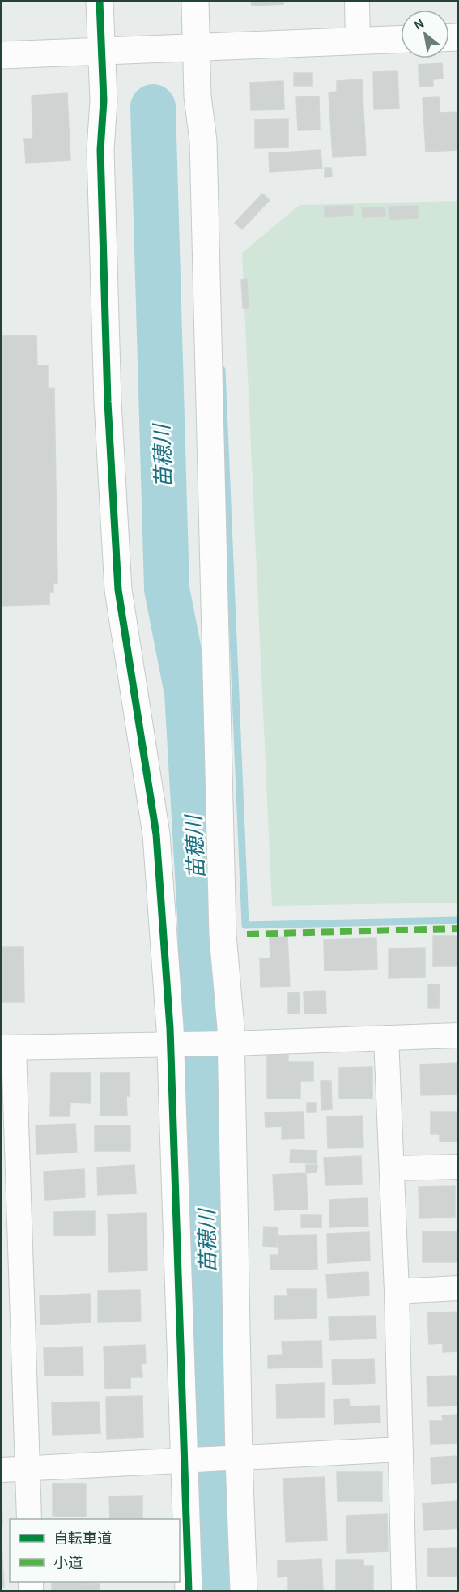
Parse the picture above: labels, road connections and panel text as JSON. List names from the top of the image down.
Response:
{
  "water": ["苗穂川"],
  "legend": ["自転車道", "小道"],
  "north": "top left"
}
